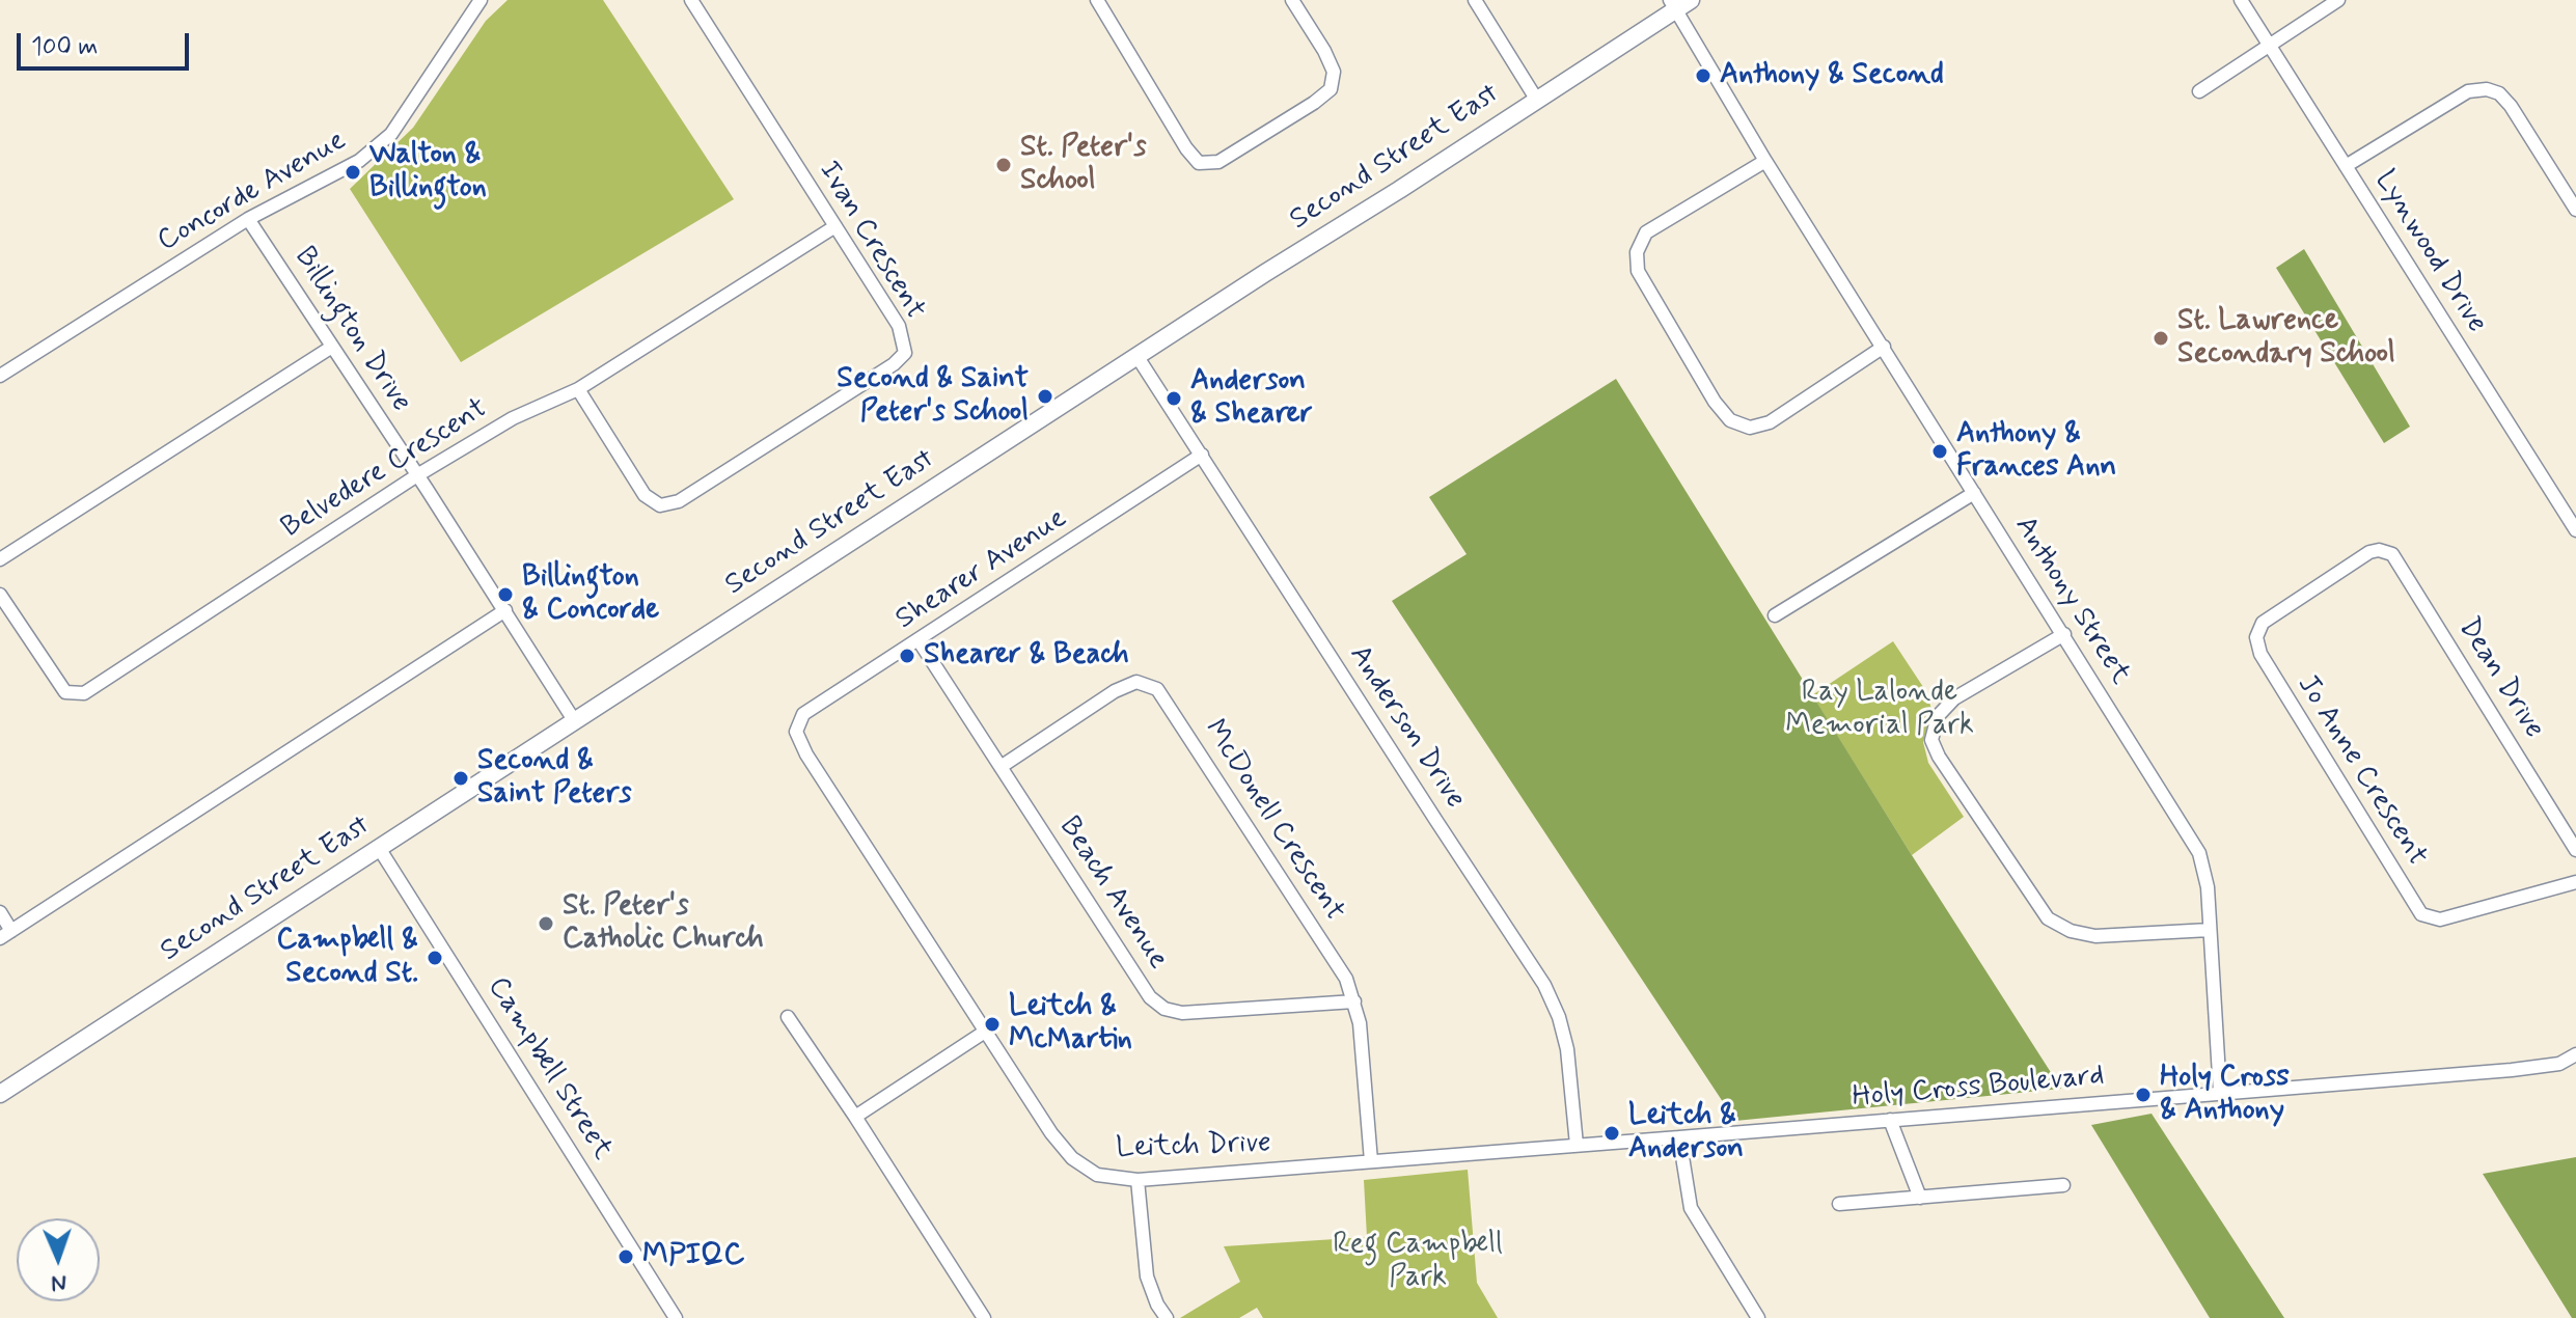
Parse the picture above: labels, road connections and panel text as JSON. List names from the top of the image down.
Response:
{
  "streets": {
    "main road": ["Second Street East"],
    "street": [
      "Concorde Avenue",
      "Ivan Crescent",
      "Lynwood Drive",
      "Billington Drive",
      "Belvedere Crescent",
      "Shearer Avenue",
      "Anthony Street",
      "Dean Drive",
      "Anderson Drive",
      "Jo Anne Crescent",
      "McDonell Crescent",
      "Beach Avenue",
      "Campbell Street",
      "Holy Cross Boulevard",
      "Leitch Drive"
    ]
  },
  "crossings": [
    ["Second Street East", "Billington Drive"],
    ["Second Street East", "Anthony Street"],
    ["Second Street East", "Anderson Drive"],
    ["Second Street East", "Campbell Street"],
    ["Concorde Avenue", "Billington Drive"],
    ["Ivan Crescent", "Belvedere Crescent"],
    ["Billington Drive", "Belvedere Crescent"],
    ["Shearer Avenue", "Anderson Drive"],
    ["Shearer Avenue", "Beach Avenue"],
    ["Shearer Avenue", "Leitch Drive"],
    ["Anthony Street", "Holy Cross Boulevard"],
    ["Dean Drive", "Jo Anne Crescent"],
    ["Anderson Drive", "Leitch Drive"],
    ["McDonell Crescent", "Beach Avenue"],
    ["McDonell Crescent", "Leitch Drive"],
    ["Holy Cross Boulevard", "Leitch Drive"]
  ],
  "parks": ["Ray Lalonde Memorial Park", "Reg Campbell Park"],
  "places": [
    "Anthony & Second",
    "St. Peter's School",
    "Walton & Billington",
    "St. Lawrence Secondary School",
    "Second & Saint Peter's School",
    "Anderson & Shearer",
    "Anthony & Frances Ann",
    "Billington & Concorde",
    "Shearer & Beach",
    "Second & Saint Peters",
    "St. Peter's Catholic Church",
    "Campbell & Second St.",
    "Leitch & McMartin",
    "Holy Cross & Anthony",
    "Leitch & Anderson",
    "MPIQC"
  ],
  "scale_bar": "100 m",
  "north": "bottom"
}
